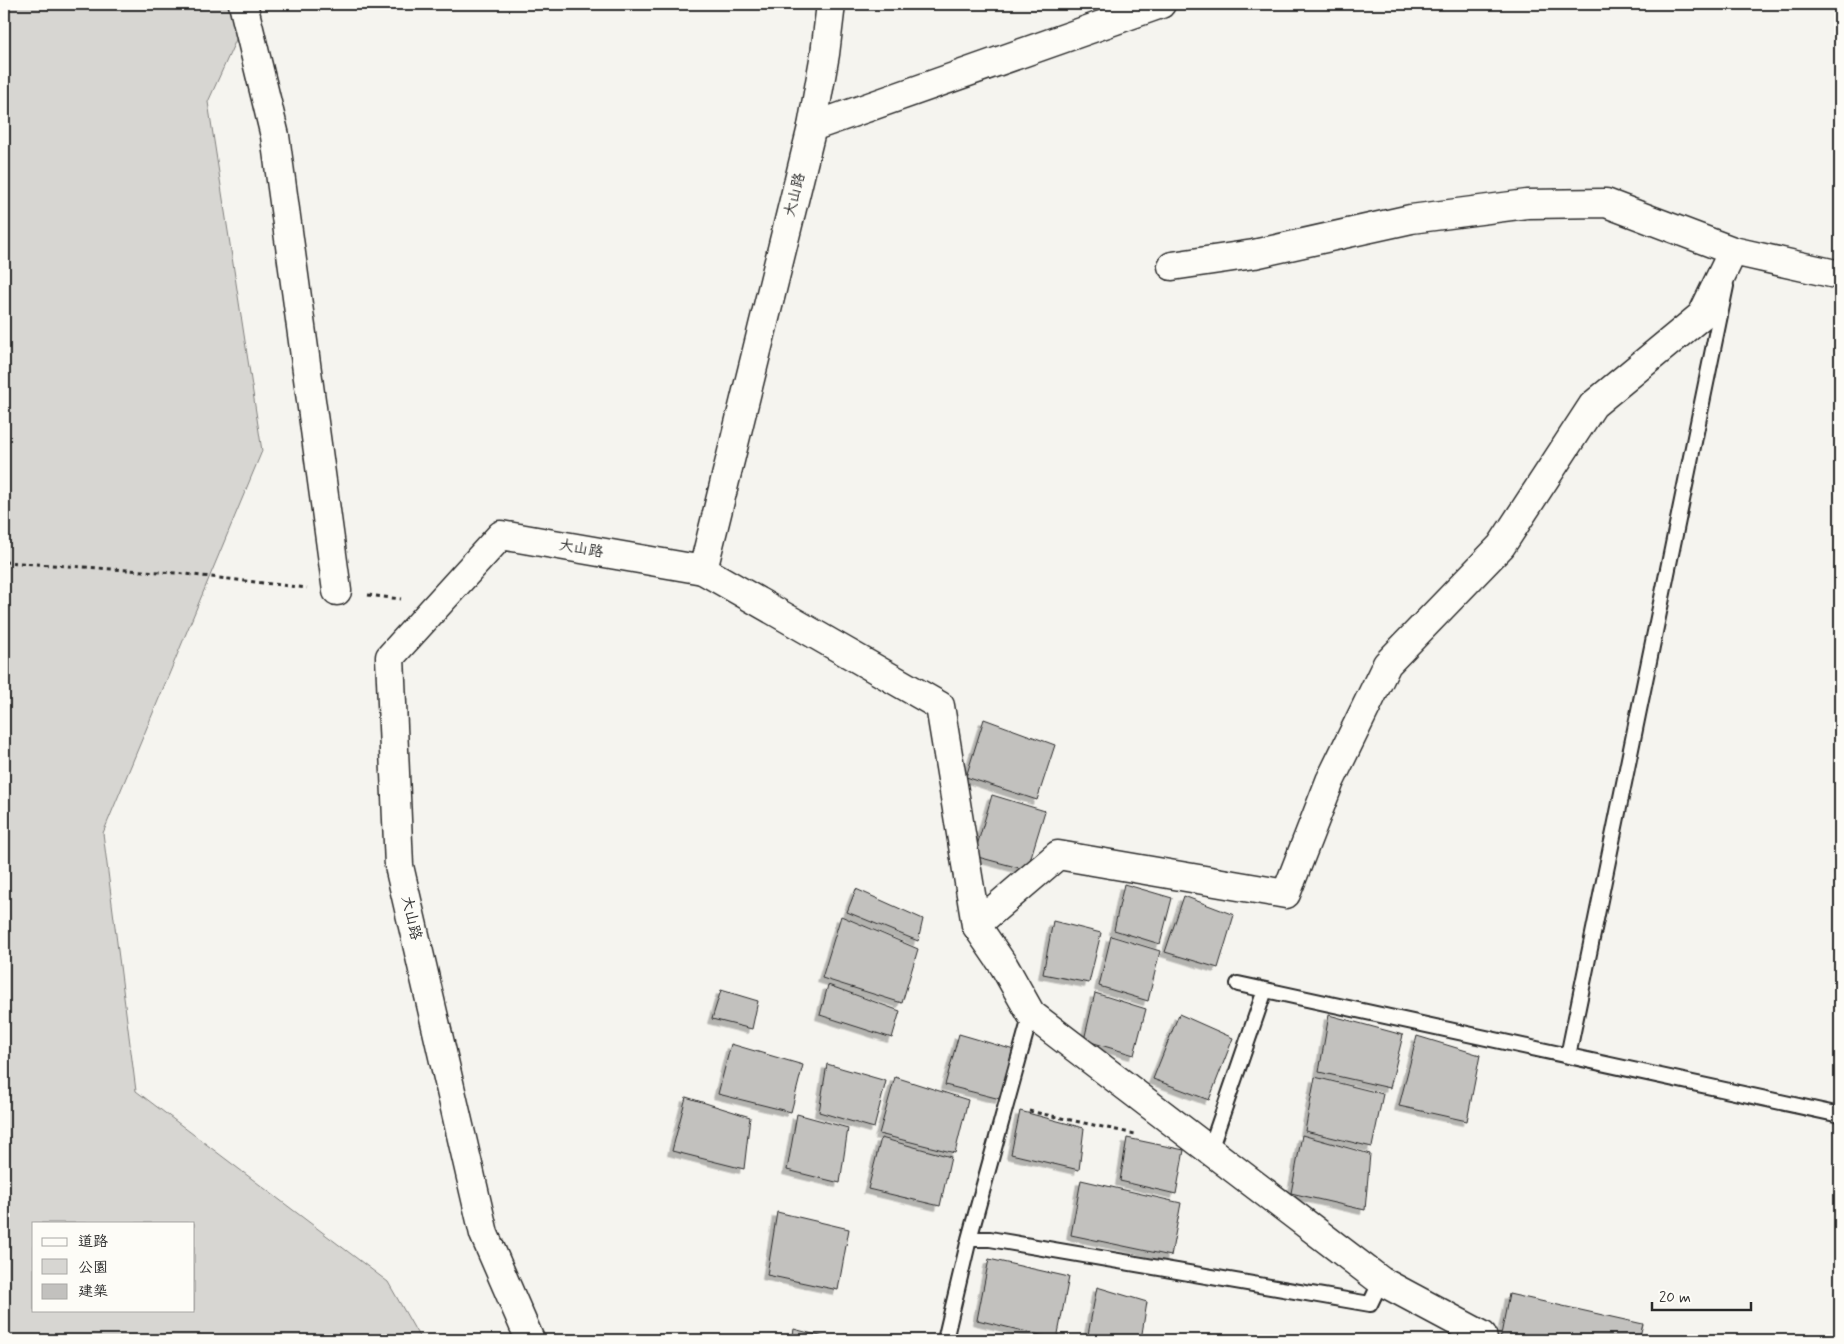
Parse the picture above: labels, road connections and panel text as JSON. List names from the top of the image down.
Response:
{
  "streets": {
    "street": ["大山路"]
  },
  "legend": ["道路", "公園", "建築"],
  "scale_bar": "20 m"
}
